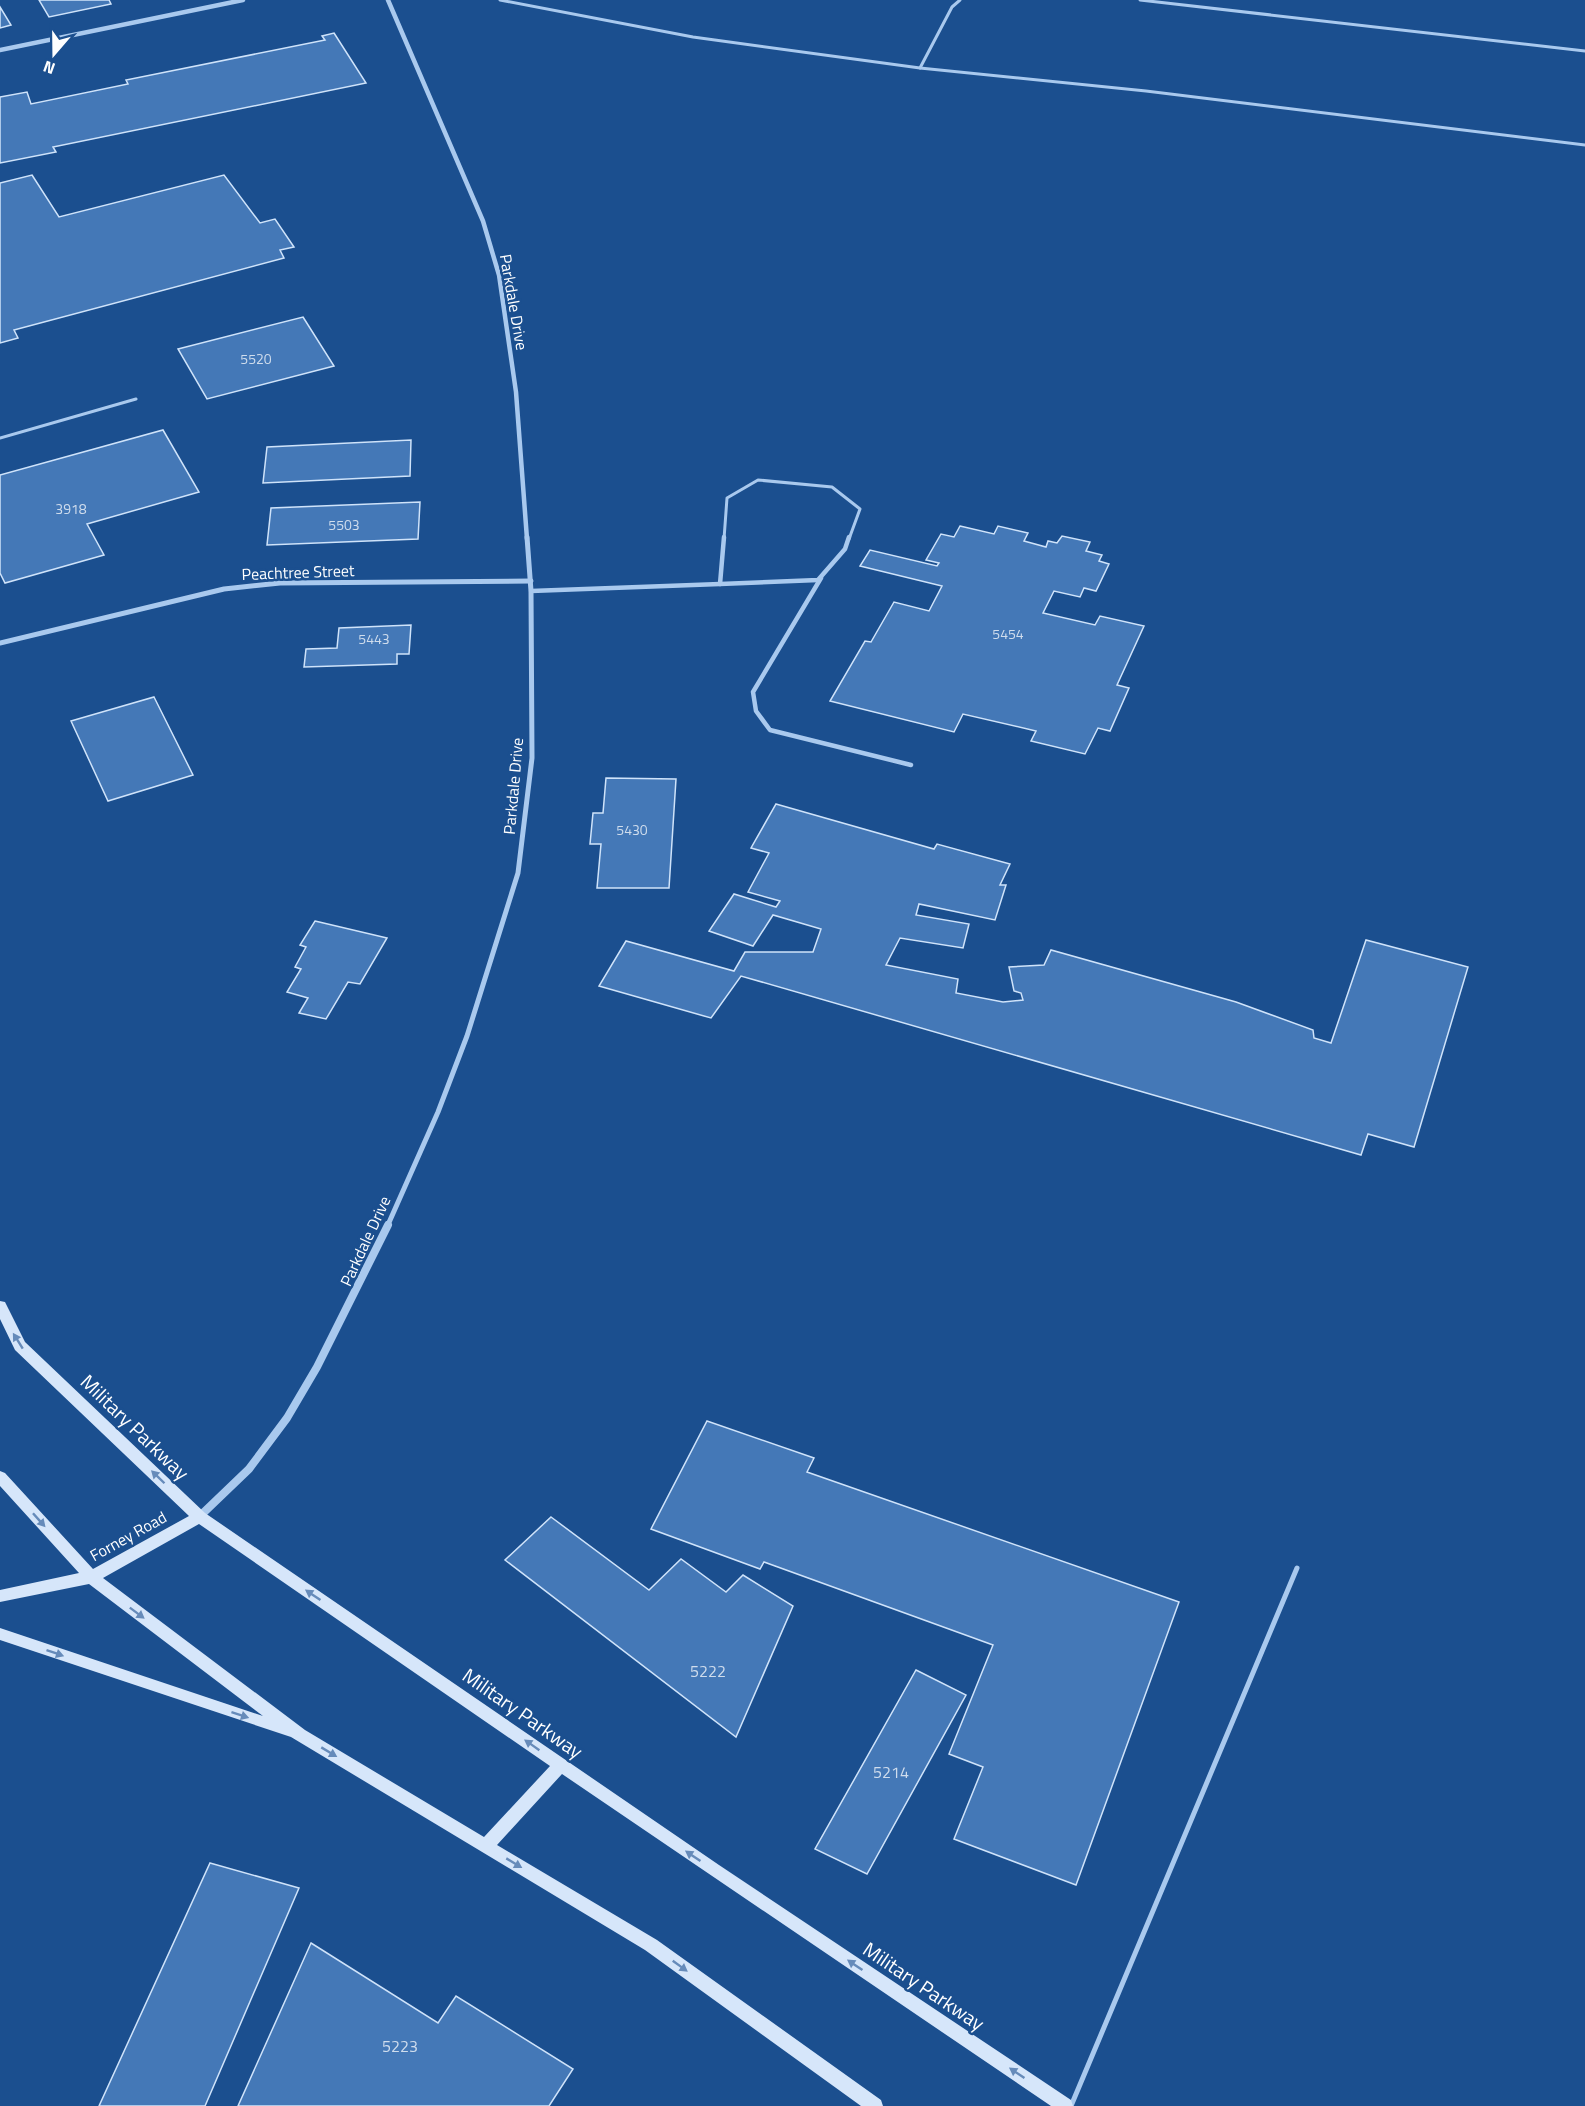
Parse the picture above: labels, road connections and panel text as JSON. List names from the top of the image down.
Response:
{
  "streets": {
    "main road": ["Military Parkway", "Forney Road"],
    "street": ["Parkdale Drive", "Peachtree Street"]
  },
  "crossings": [
    ["Parkdale Drive", "Peachtree Street"],
    ["Parkdale Drive", "Military Parkway"],
    ["Parkdale Drive", "Forney Road"],
    ["Military Parkway", "Forney Road"]
  ],
  "house_numbers": [
    "5520",
    "3918",
    "5503",
    "5454",
    "5443",
    "5430",
    "5222",
    "5214",
    "5223"
  ],
  "north": "bottom"
}
